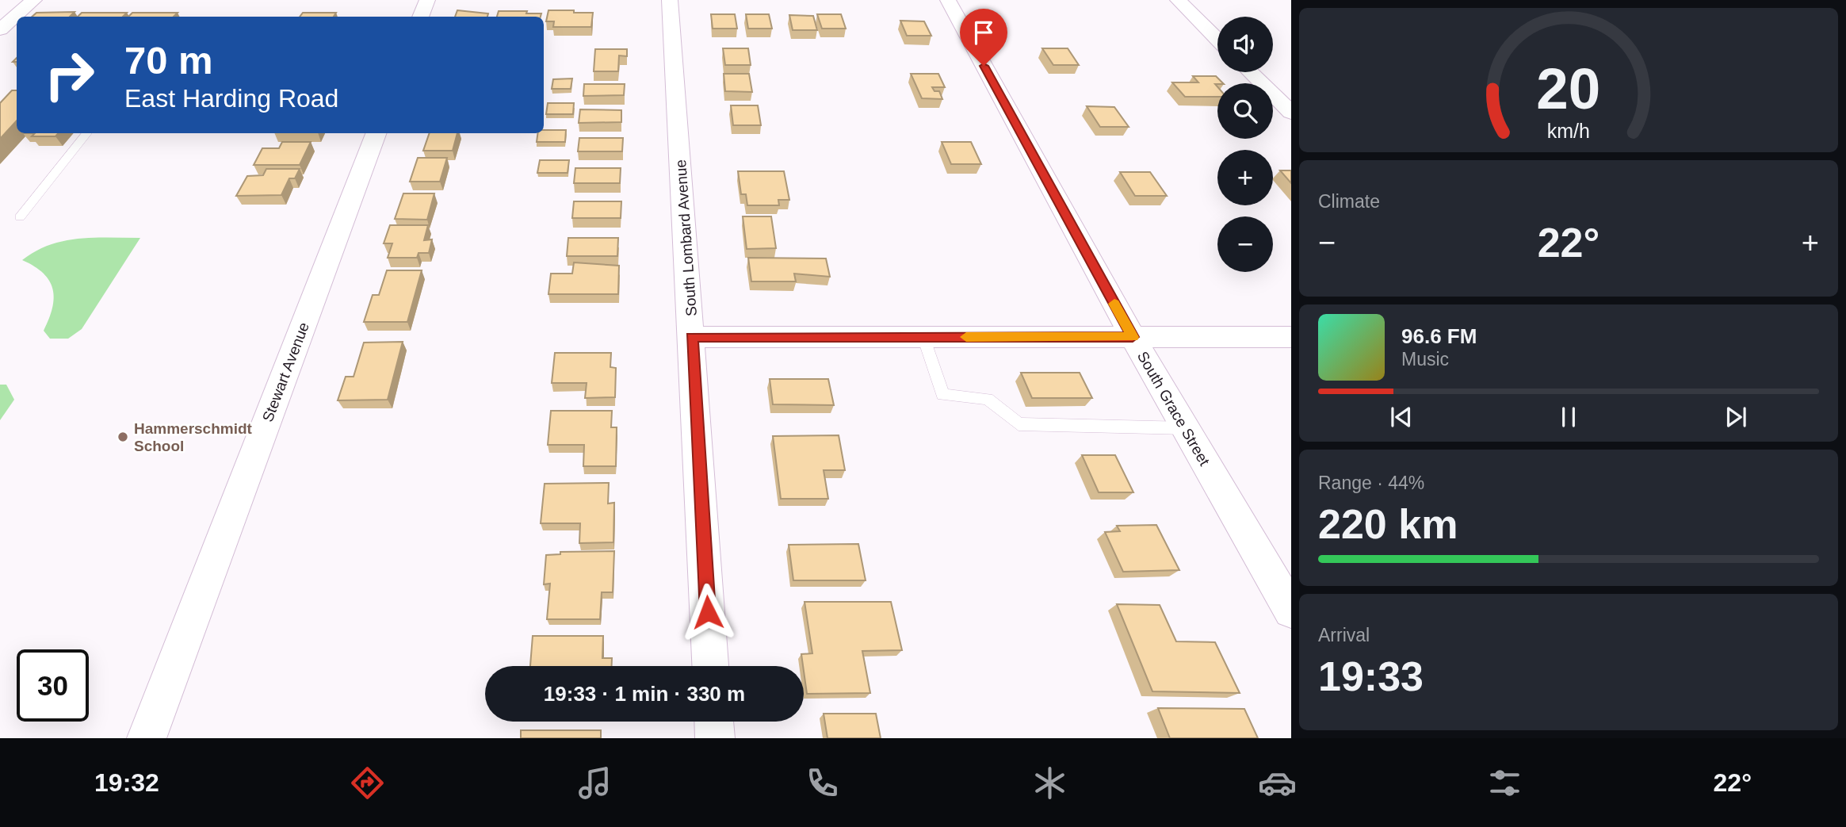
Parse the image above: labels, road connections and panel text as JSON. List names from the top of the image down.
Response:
{
  "streets": {
    "street": ["South Lombard Avenue", "Stewart Avenue", "South Grace Street"]
  },
  "places": ["Hammerschmidt School"],
  "page": {
    "map_buttons": ["+", "−"],
    "turn": ["70 m", "East Harding Road"],
    "tile": [
      "Climate",
      ["Range · 44%", "220 km"],
      ["Arrival", "19:33"]
    ],
    "heat": ["−", "22°", "+"],
    "song": ["96.6 FM", "Music"],
    "limit": "30",
    "trip": "19:33 · 1 min · 330 m",
    "tabs": ["19:32", "22°"],
    "gauge": ["20", "km/h"]
  }
}
